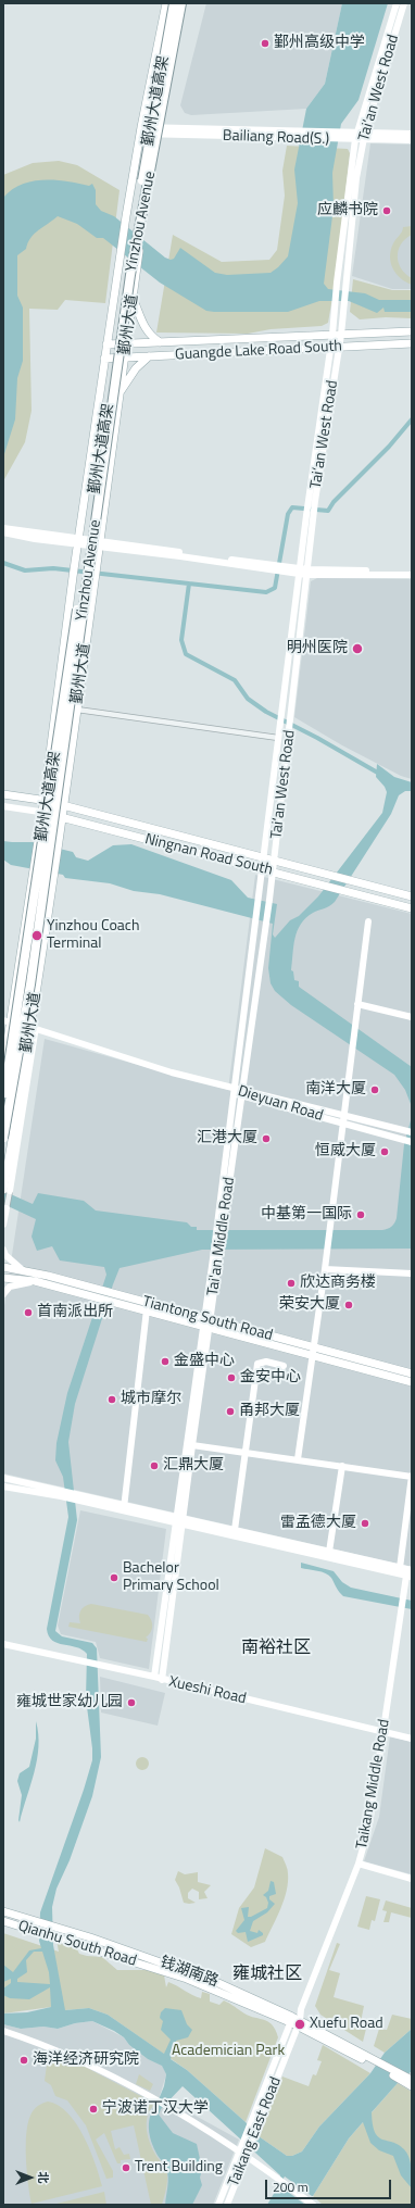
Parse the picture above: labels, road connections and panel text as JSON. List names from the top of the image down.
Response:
{
  "streets": {
    "highway": ["鄞州大道高架", "Yinzhou Avenue"],
    "main road": [
      "鄞州大道",
      "Guangde Lake Road South",
      "Ningnan Road South",
      "Tiantong South Road",
      "Qianhu South Road",
      "钱湖南路"
    ],
    "street": [
      "Tai‘an West Road",
      "Bailiang Road(S.)",
      "Dieyuan Road",
      "Tai'an Middle Road",
      "Xueshi Road",
      "Taikang Middle Road",
      "Taikang East Road"
    ]
  },
  "crossings": [
    ["Tai‘an West Road", "Bailiang Road(S.)"],
    ["Tai‘an West Road", "Guangde Lake Road South"],
    ["Tai‘an West Road", "Ningnan Road South"],
    ["Tai‘an West Road", "Tai'an Middle Road"],
    ["Bailiang Road(S.)", "鄞州大道"],
    ["Yinzhou Avenue", "鄞州大道"],
    ["鄞州大道", "Guangde Lake Road South"],
    ["鄞州大道", "Ningnan Road South"],
    ["Ningnan Road South", "Tai'an Middle Road"],
    ["Dieyuan Road", "Tai'an Middle Road"],
    ["Tai'an Middle Road", "Tiantong South Road"],
    ["Tai'an Middle Road", "Xueshi Road"],
    ["Xueshi Road", "Taikang Middle Road"],
    ["Taikang Middle Road", "Taikang East Road"],
    ["Qianhu South Road", "钱湖南路"],
    ["Qianhu South Road", "Taikang East Road"],
    ["钱湖南路", "Taikang East Road"]
  ],
  "districts": ["南裕社区", "雍城社区"],
  "parks": ["Academician Park"],
  "places": [
    "鄞州高级中学",
    "应麟书院",
    "明州医院",
    "Yinzhou Coach Terminal",
    "南洋大厦",
    "汇港大厦",
    "恒威大厦",
    "中基第一国际",
    "欣达商务楼",
    "荣安大厦",
    "首南派出所",
    "金盛中心",
    "金安中心",
    "城市摩尔",
    "甬邦大厦",
    "汇鼎大厦",
    "雷孟德大厦",
    "Bachelor Primary School",
    "雍城世家幼儿园",
    "Xuefu Road",
    "海洋经济研究院",
    "宁波诺丁汉大学",
    "Trent Building"
  ],
  "scale_bar": "200 m",
  "north": "right"
}
